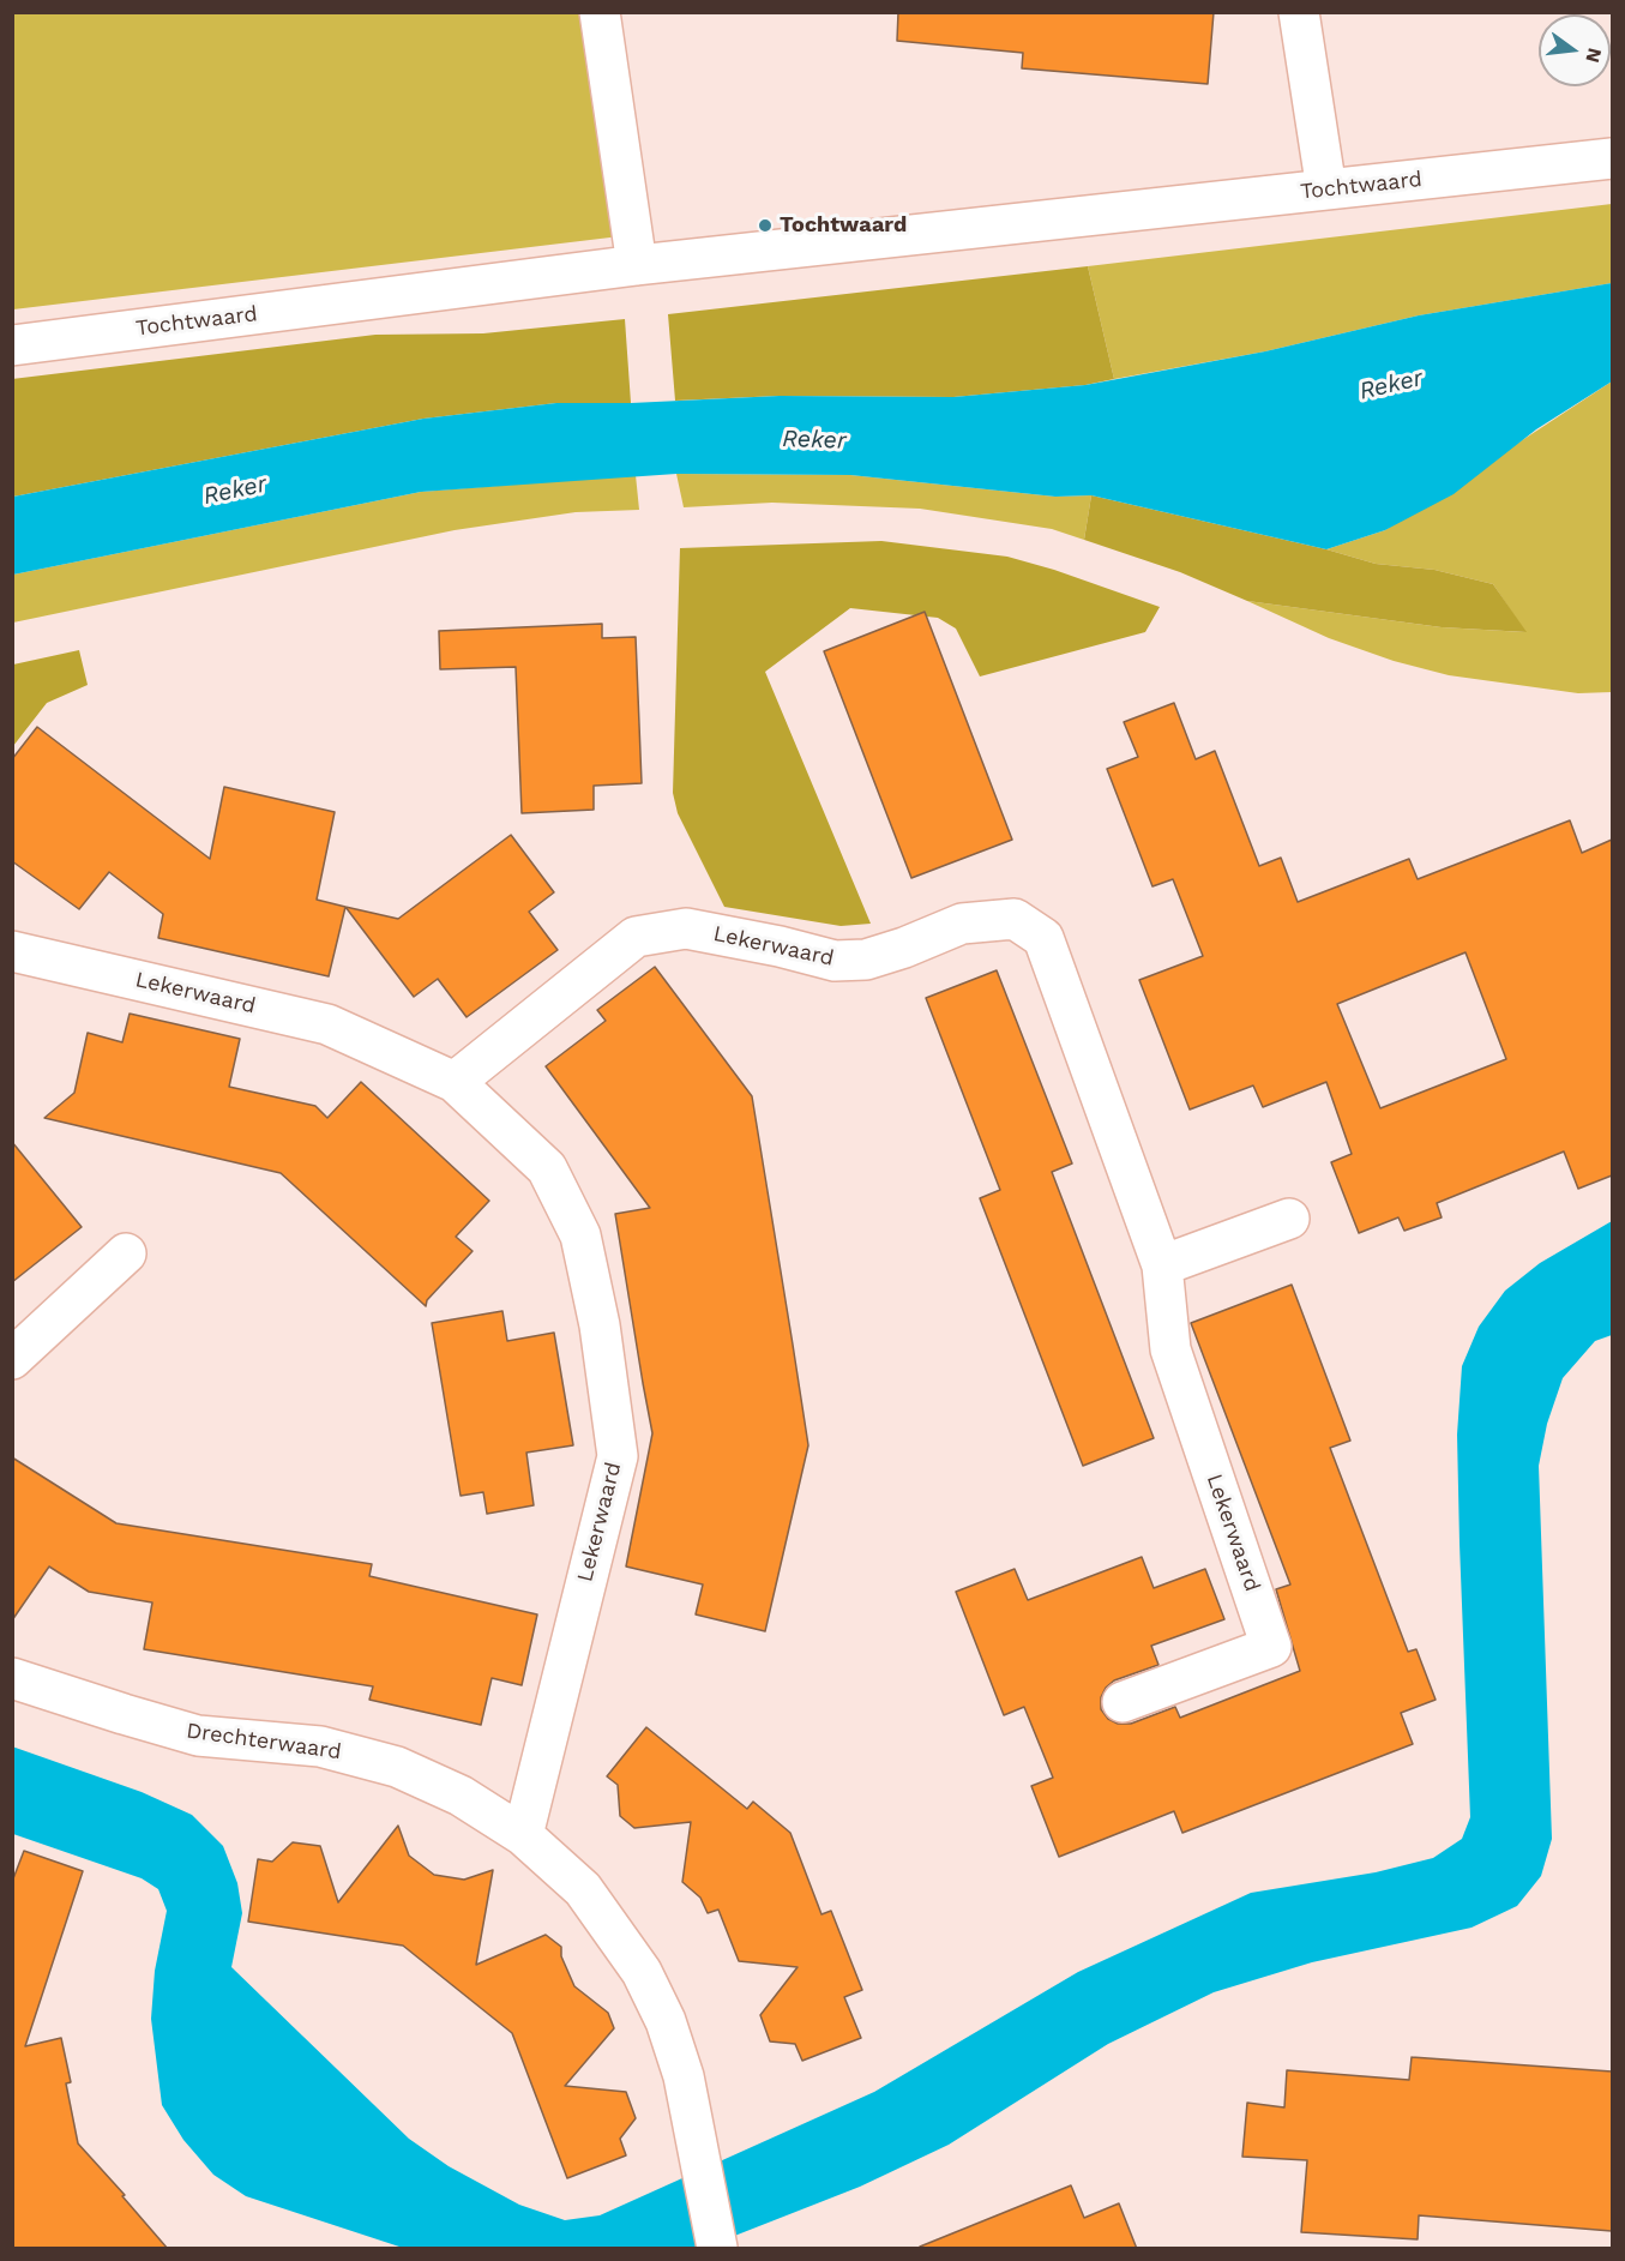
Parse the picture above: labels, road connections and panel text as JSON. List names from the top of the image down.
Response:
{
  "streets": {
    "street": ["Tochtwaard", "Lekerwaard", "Drechterwaard"]
  },
  "crossings": [
    ["Lekerwaard", "Drechterwaard"]
  ],
  "water": ["Reker"],
  "places": ["Tochtwaard"],
  "north": "right"
}
